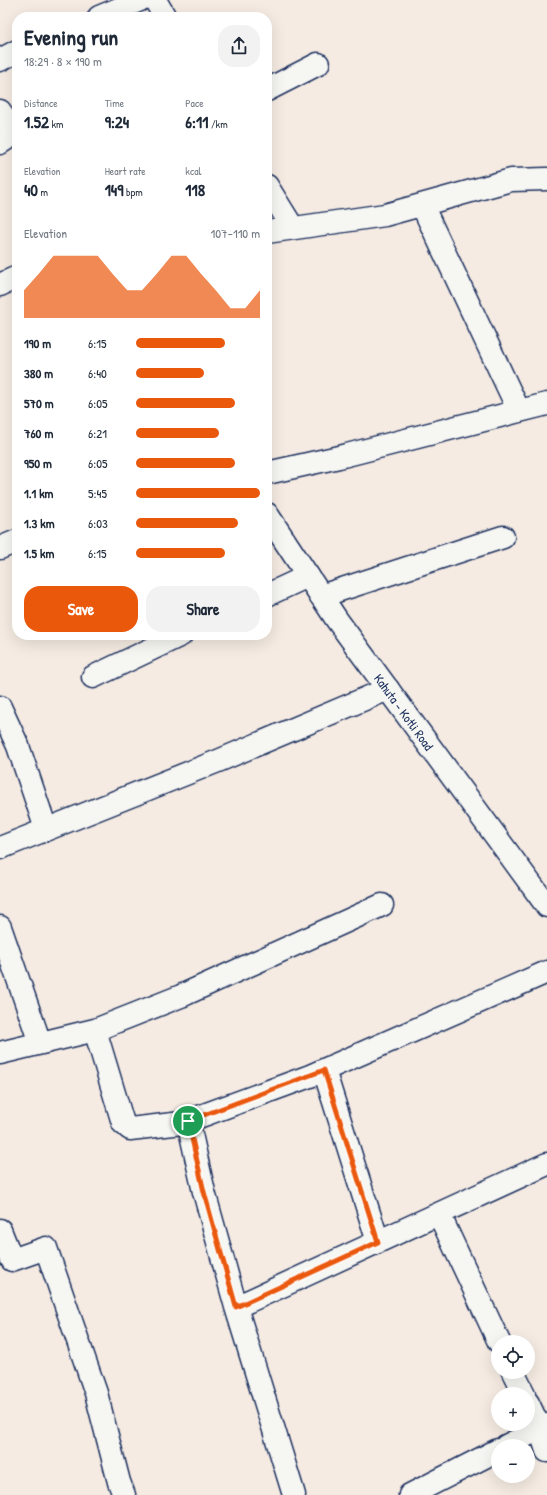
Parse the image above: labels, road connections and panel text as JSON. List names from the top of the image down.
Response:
{
  "streets": {
    "street": ["Kahuta - Kotli Road"]
  },
  "page": {
    "heading": ["Evening run", "18:29 · 8 × 190 m"],
    "stats": [
      ["Distance", "1.52 km"],
      ["Time", "9:24"],
      ["Pace", "6:11 /km"],
      ["Elevation", "40 m"],
      ["Heart rate", "149 bpm"],
      ["kcal", "118"]
    ],
    "chart": ["Elevation", "107–110 m"],
    "list": [
      {
        "name": "190 m",
        "note": "6:15"
      },
      {
        "name": "380 m",
        "note": "6:40"
      },
      {
        "name": "570 m",
        "note": "6:05"
      },
      {
        "name": "760 m",
        "note": "6:21"
      },
      {
        "name": "950 m",
        "note": "6:05"
      },
      {
        "name": "1.1 km",
        "note": "5:45"
      },
      {
        "name": "1.3 km",
        "note": "6:03"
      },
      {
        "name": "1.5 km",
        "note": "6:15"
      }
    ],
    "buttons": ["Save", "Share"],
    "map_buttons": ["+", "−"]
  }
}
